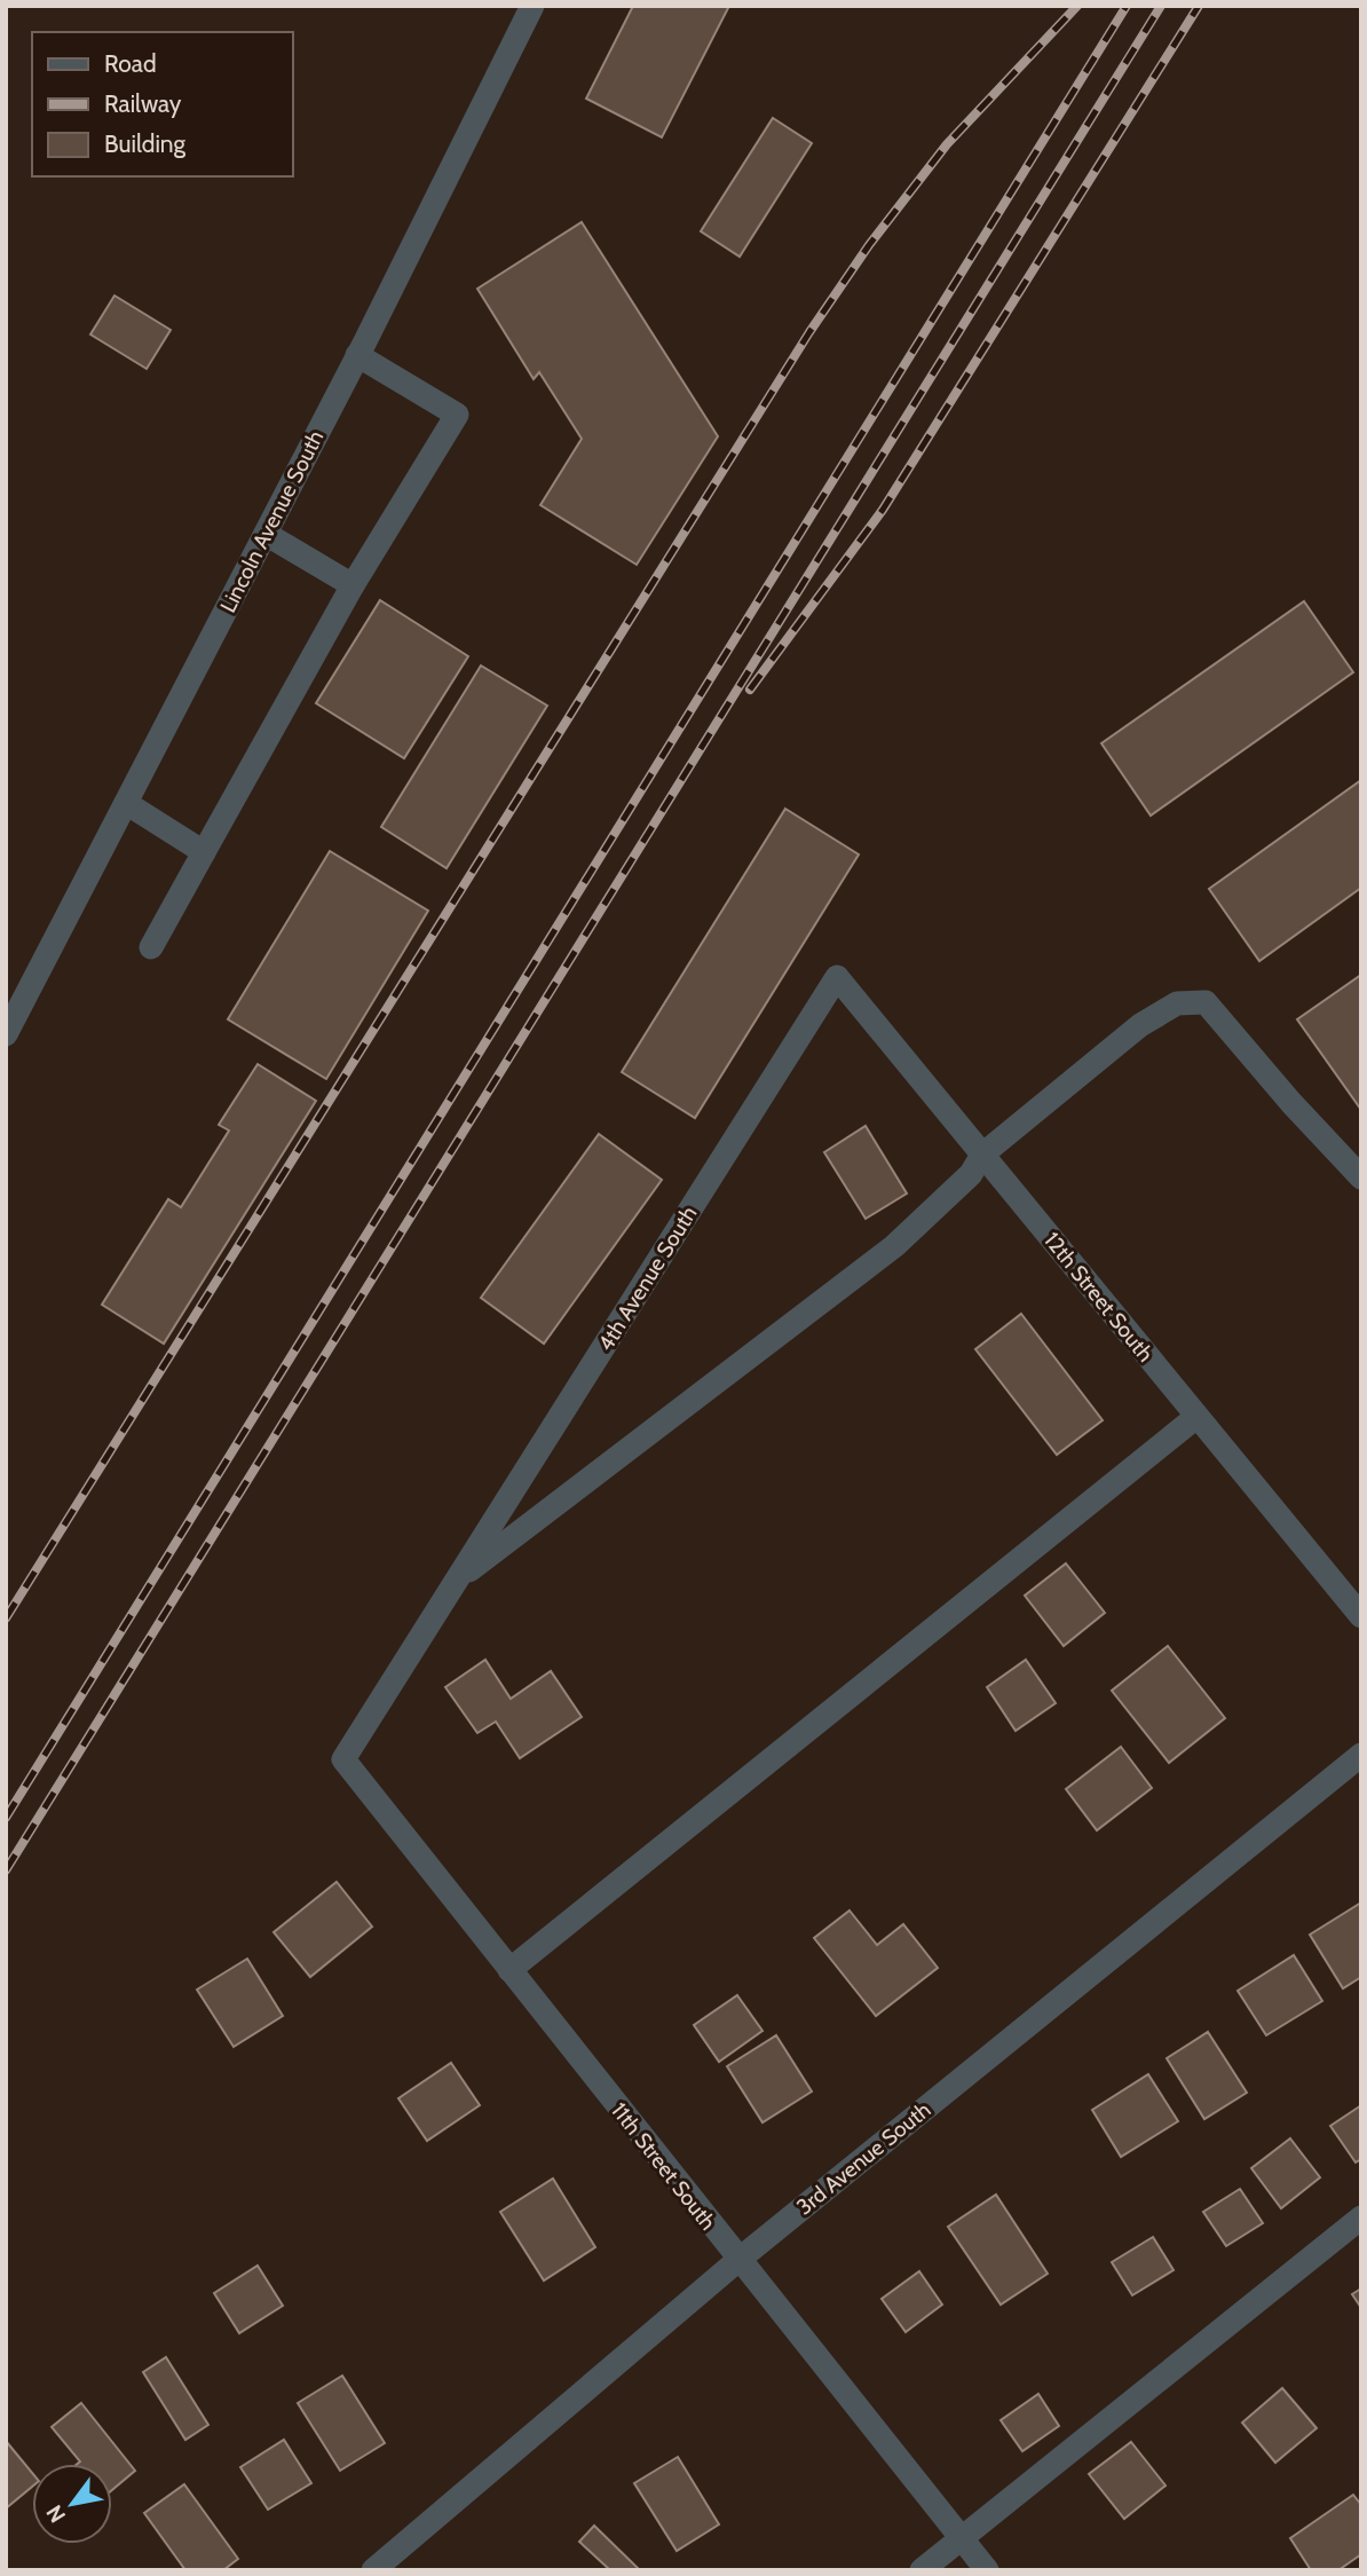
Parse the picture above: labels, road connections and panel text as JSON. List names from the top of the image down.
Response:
{
  "streets": {
    "street": [
      "Lincoln Avenue South",
      "4th Avenue South",
      "12th Street South",
      "3rd Avenue South",
      "11th Street South"
    ]
  },
  "crossings": [
    ["4th Avenue South", "12th Street South"],
    ["4th Avenue South", "11th Street South"],
    ["3rd Avenue South", "11th Street South"]
  ],
  "legend": ["Road", "Railway", "Building"],
  "north": "bottom left"
}
